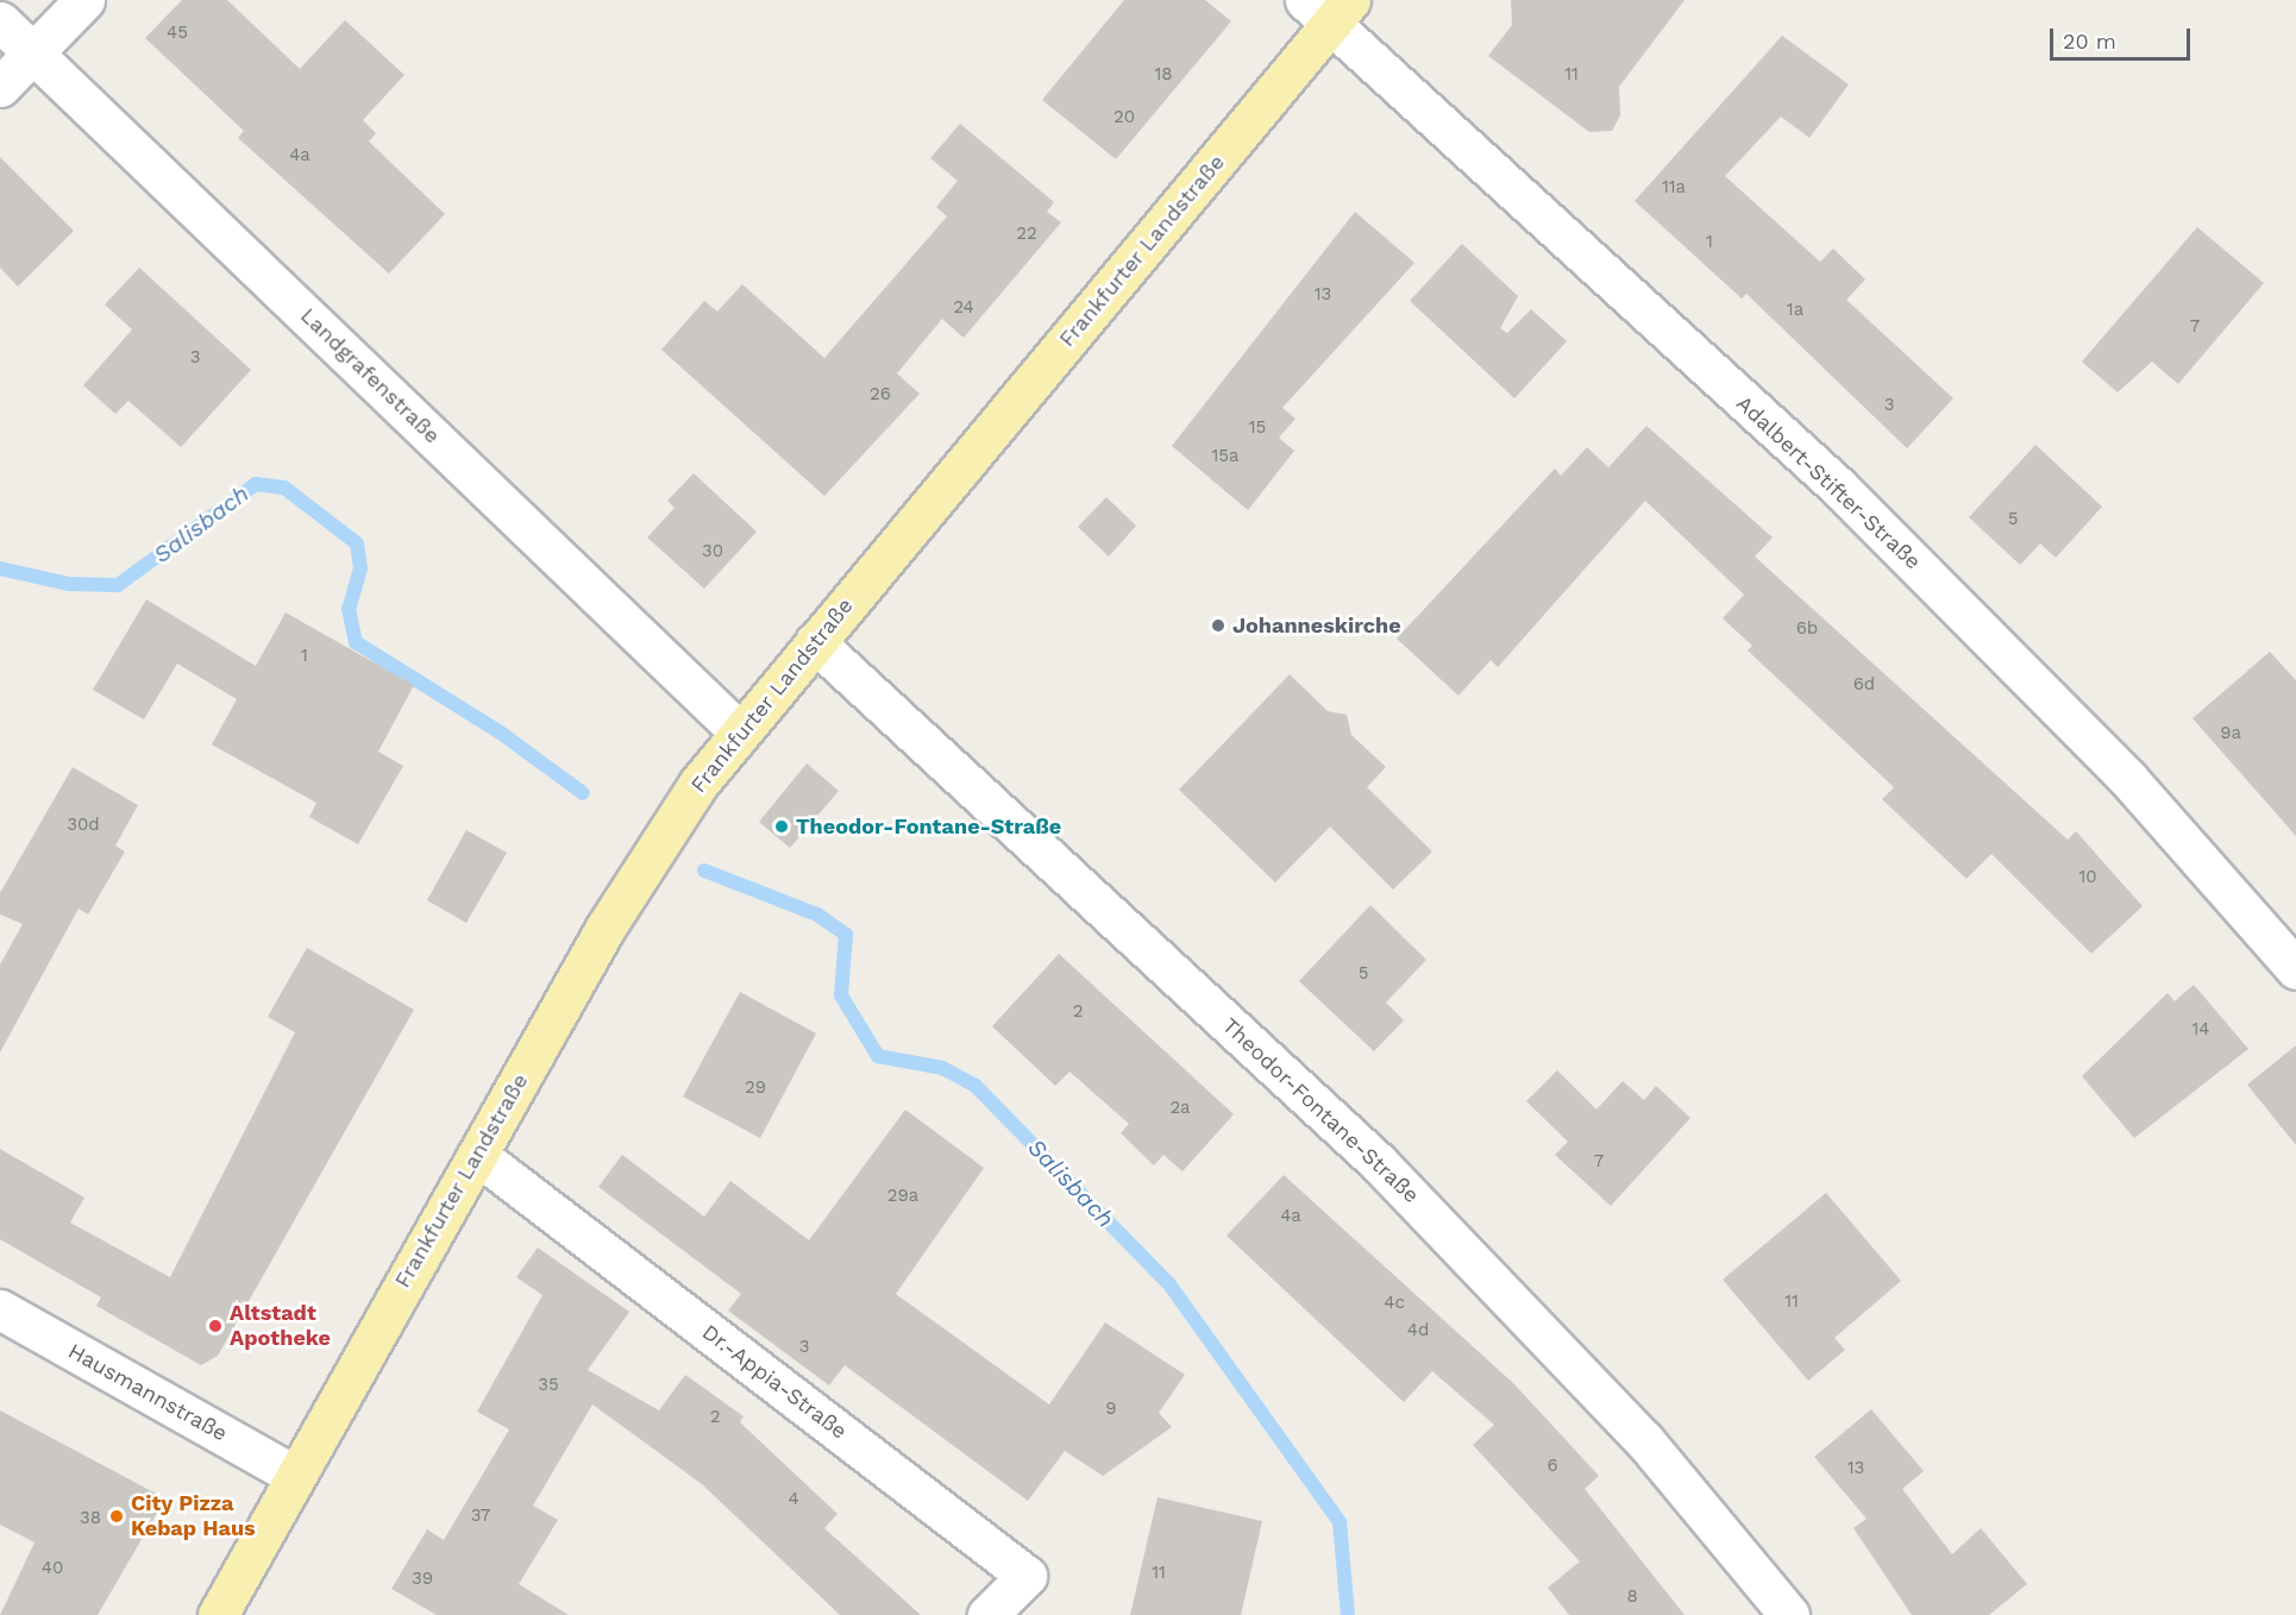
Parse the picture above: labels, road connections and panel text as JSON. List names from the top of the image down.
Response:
{
  "streets": {
    "main road": ["Frankfurter Landstraße"],
    "street": [
      "Landgrafenstraße",
      "Adalbert-Stifter-Straße",
      "Theodor-Fontane-Straße",
      "Dr.-Appia-Straße",
      "Hausmannstraße"
    ]
  },
  "crossings": [
    ["Frankfurter Landstraße", "Landgrafenstraße"],
    ["Frankfurter Landstraße", "Adalbert-Stifter-Straße"],
    ["Frankfurter Landstraße", "Theodor-Fontane-Straße"],
    ["Frankfurter Landstraße", "Dr.-Appia-Straße"],
    ["Frankfurter Landstraße", "Hausmannstraße"]
  ],
  "water": ["Salisbach"],
  "places": [
    "Johanneskirche",
    "Theodor-Fontane-Straße",
    "Altstadt Apotheke",
    "City Pizza Kebap Haus"
  ],
  "house_numbers": [
    "45",
    "18",
    "11",
    "20",
    "4a",
    "11a",
    "22",
    "1",
    "13",
    "24",
    "1a",
    "7",
    "3",
    "26",
    "3",
    "15",
    "15a",
    "5",
    "30",
    "6b",
    "1",
    "6d",
    "9a",
    "30d",
    "10",
    "5",
    "2",
    "14",
    "29",
    "2a",
    "7",
    "29a",
    "4a",
    "11",
    "4c",
    "4d",
    "3",
    "35",
    "9",
    "2",
    "6",
    "13",
    "4",
    "37",
    "38",
    "40",
    "11",
    "39",
    "8"
  ],
  "scale_bar": "20 m"
}
